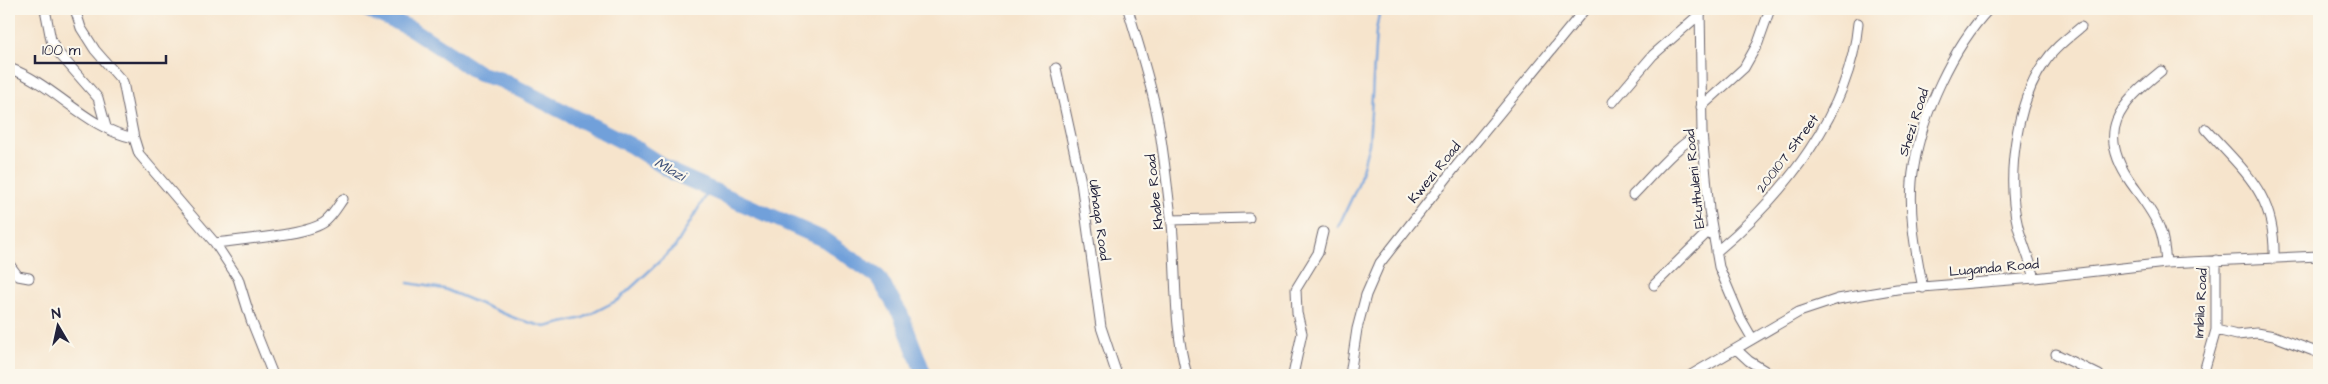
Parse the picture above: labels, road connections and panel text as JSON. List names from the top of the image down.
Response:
{
  "streets": {
    "street": [
      "Shezi Road",
      "200107 Street",
      "Kwezi Road",
      "Ekuthuleni Road",
      "Khabe Road",
      "Ubhaqa Road",
      "Luganda Road",
      "Imbila Road"
    ]
  },
  "crossings": [
    ["Shezi Road", "Luganda Road"],
    ["200107 Street", "Ekuthuleni Road"],
    ["Ekuthuleni Road", "Luganda Road"],
    ["Luganda Road", "Imbila Road"]
  ],
  "water": ["Mlazi"],
  "scale_bar": "100 m",
  "north": "top"
}
